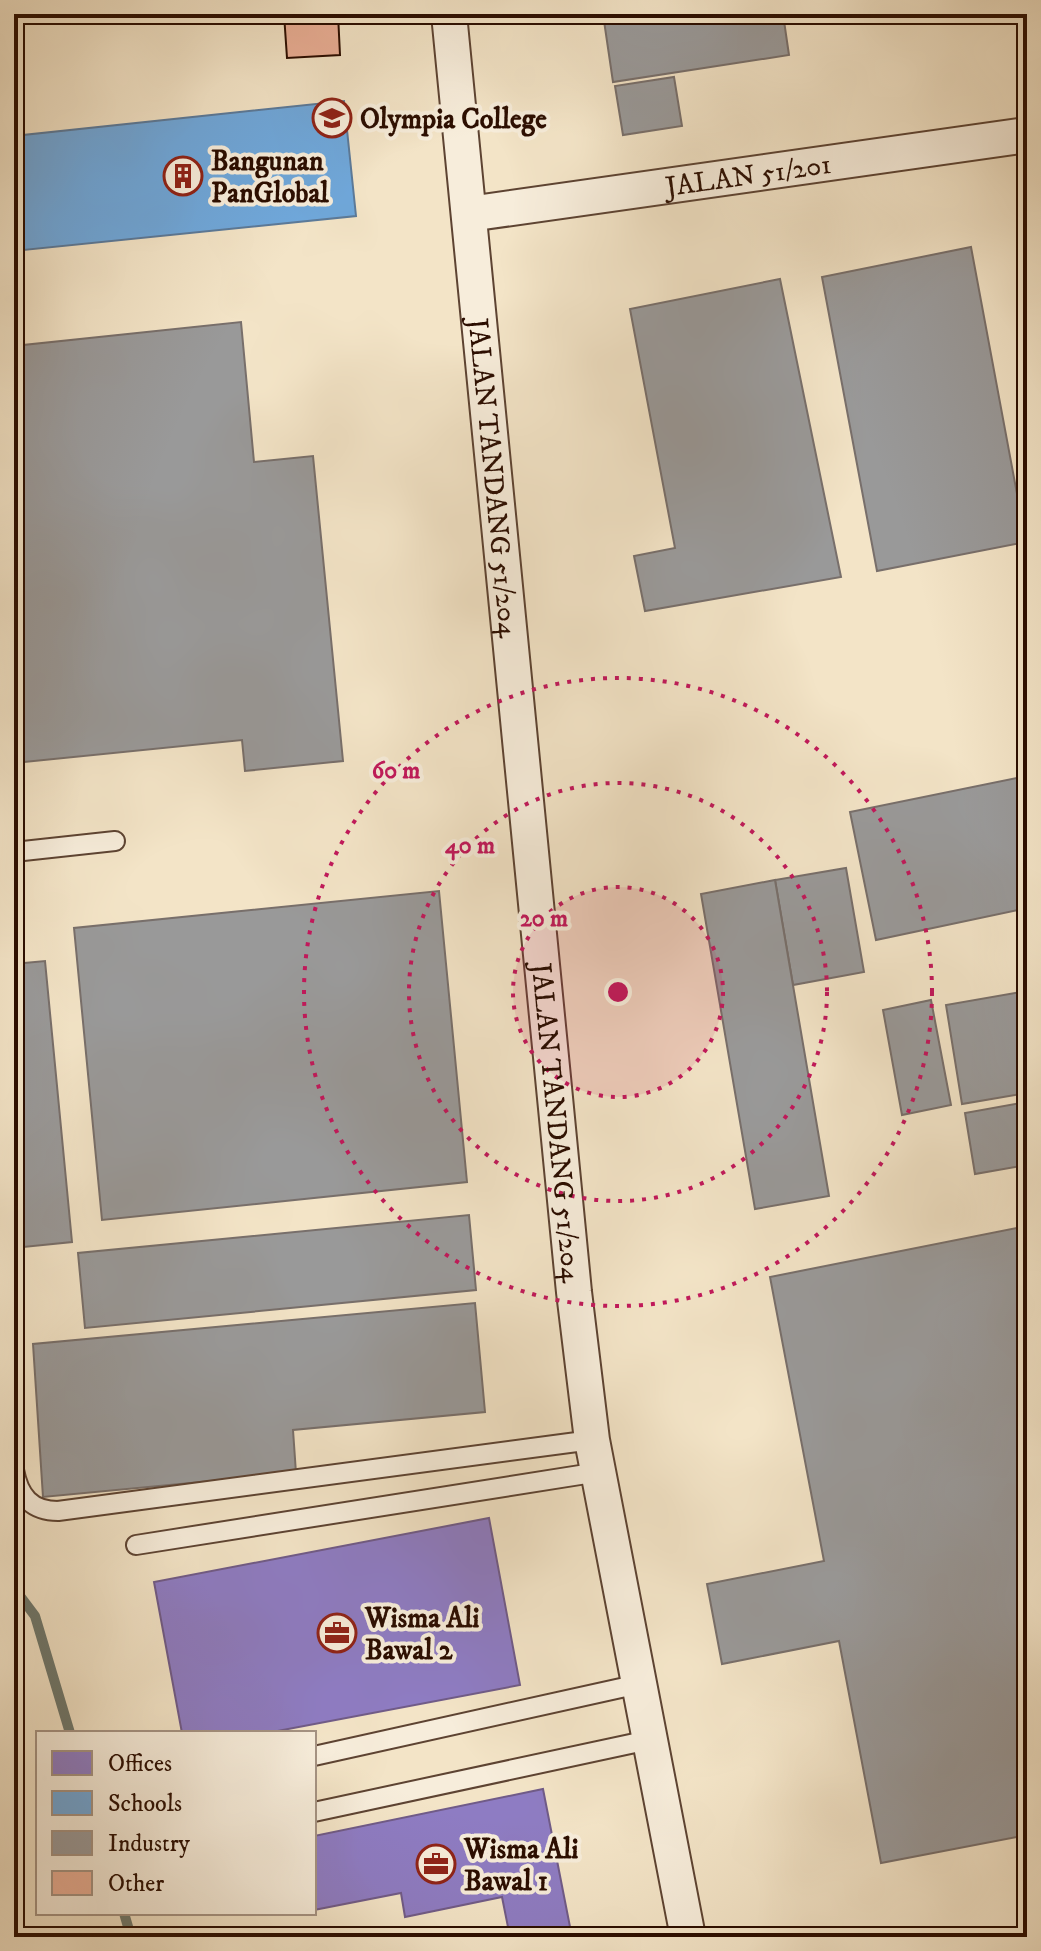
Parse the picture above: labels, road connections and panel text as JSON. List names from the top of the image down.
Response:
{
  "streets": {
    "street": ["JALAN 51/201", "JALAN TANDANG 51/204"]
  },
  "crossings": [
    ["JALAN 51/201", "JALAN TANDANG 51/204"]
  ],
  "places": {
    "school or university": ["Olympia College"],
    "building": ["Bangunan PanGlobal"],
    "office": ["Wisma Ali Bawal 2", "Wisma Ali Bawal 1"]
  },
  "legend": [
    "Offices",
    "Schools",
    "Industry",
    "Other"
  ],
  "rings": ["60 m", "40 m", "20 m"]
}
